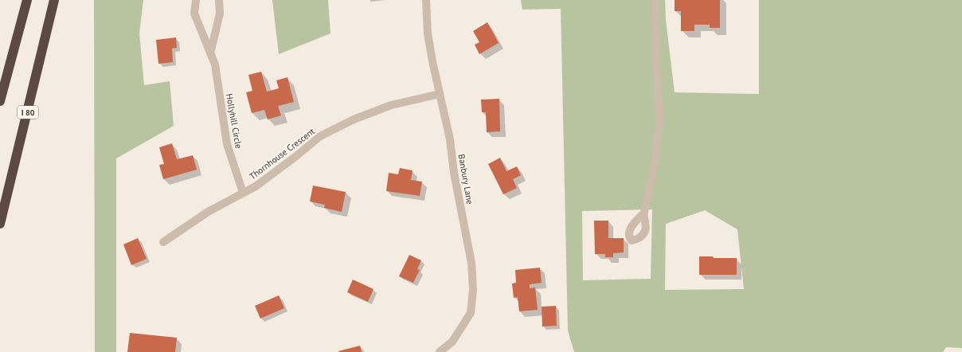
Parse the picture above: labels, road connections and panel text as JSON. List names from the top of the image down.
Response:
{
  "streets": {
    "highway": ["I 80"],
    "street": ["Hollyhill Circle", "Thornhouse Crescent", "Banbury Lane"]
  },
  "crossings": [
    ["Hollyhill Circle", "Thornhouse Crescent"],
    ["Thornhouse Crescent", "Banbury Lane"]
  ]
}
